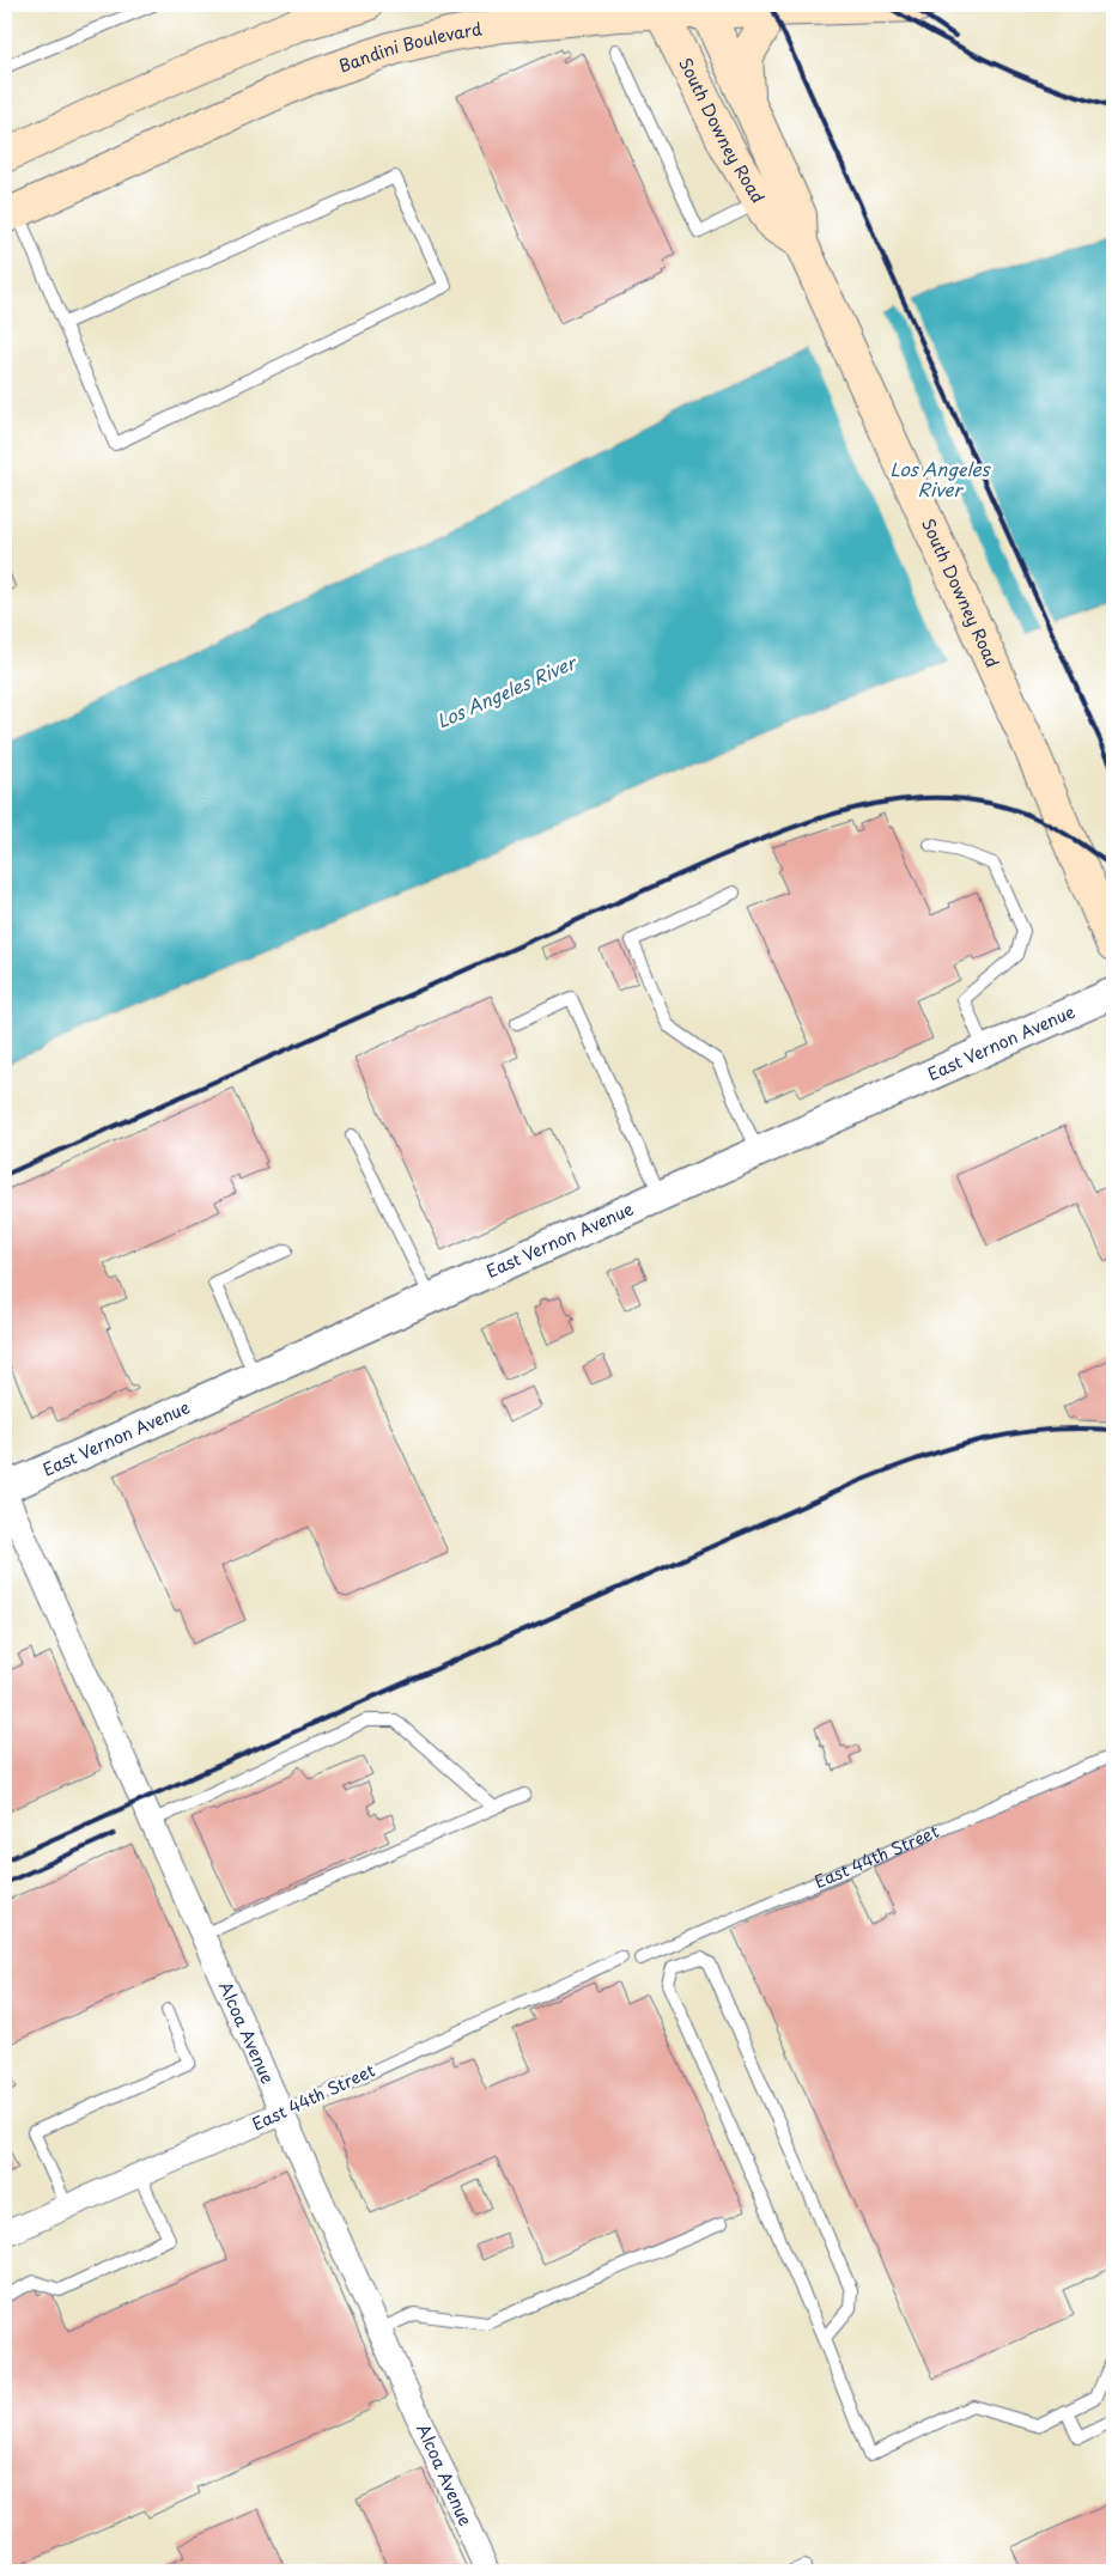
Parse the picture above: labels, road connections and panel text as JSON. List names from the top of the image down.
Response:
{
  "streets": {
    "main road": ["Bandini Boulevard", "South Downey Road"],
    "street": ["East Vernon Avenue", "East 44th Street", "Alcoa Avenue"]
  },
  "crossings": [
    ["Bandini Boulevard", "South Downey Road"],
    ["East 44th Street", "Alcoa Avenue"]
  ],
  "water": ["Los Angeles River"]
}
